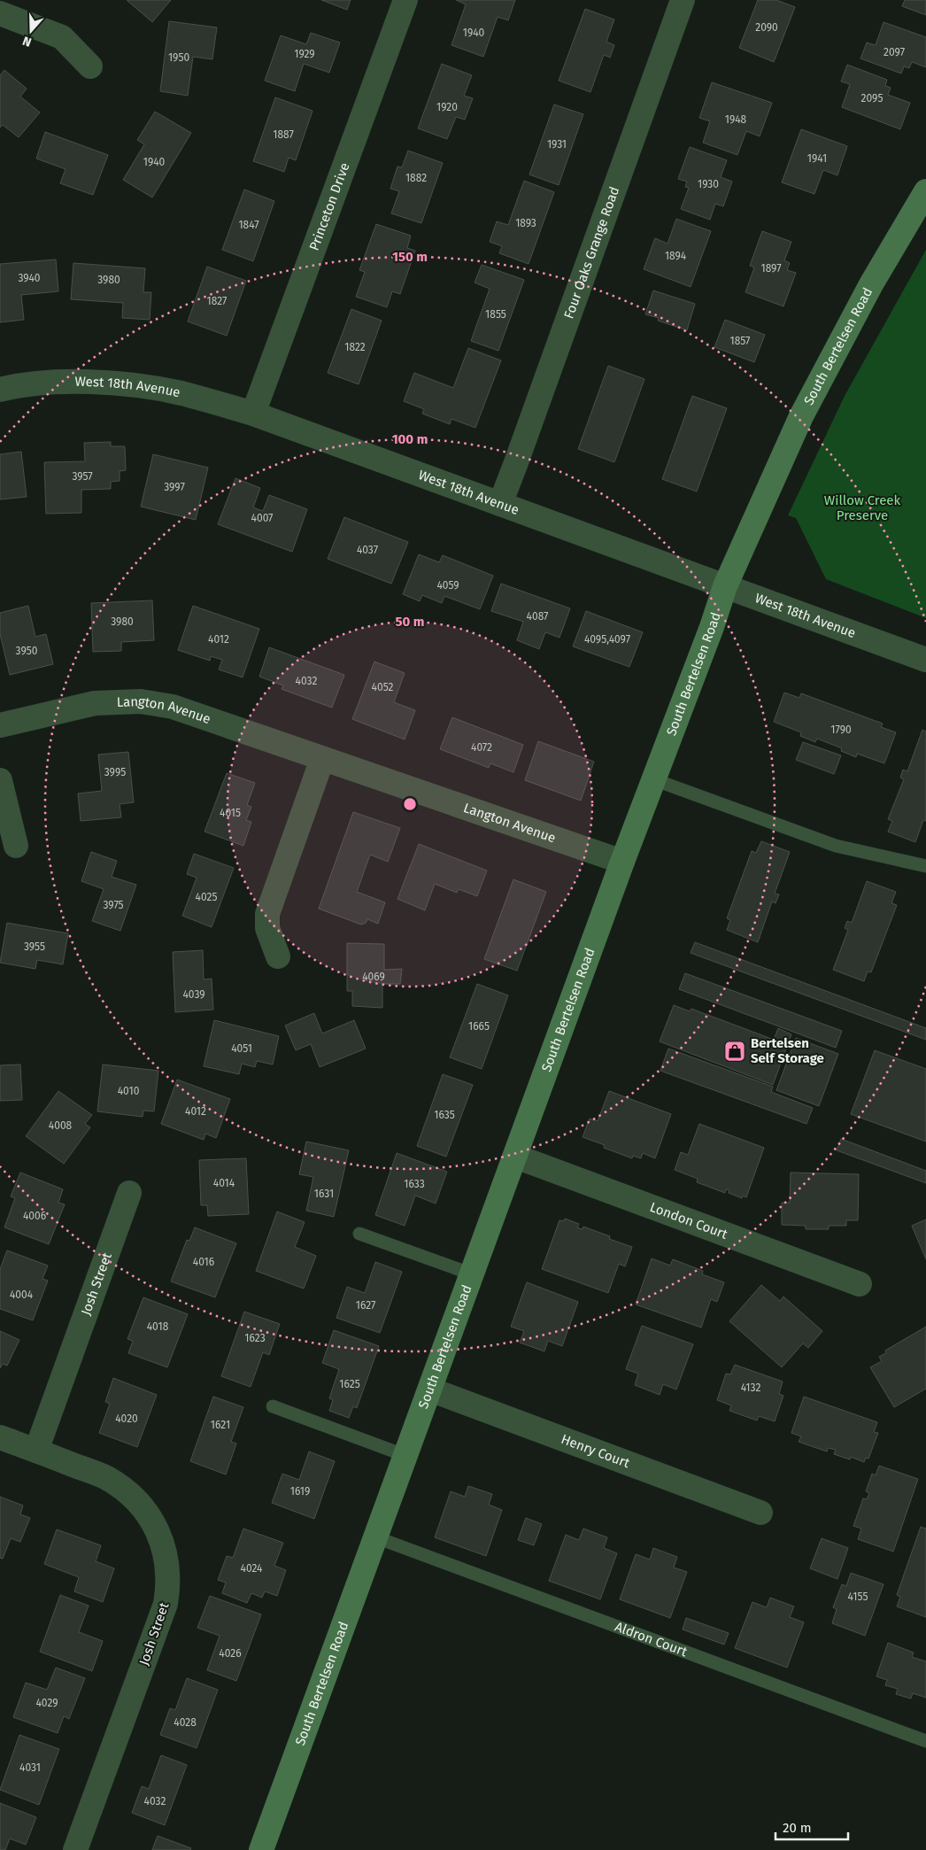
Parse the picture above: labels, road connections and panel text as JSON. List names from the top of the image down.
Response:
{
  "streets": {
    "main road": ["South Bertelsen Road"],
    "street": [
      "Princeton Drive",
      "Four Oaks Grange Road",
      "West 18th Avenue",
      "Langton Avenue",
      "London Court",
      "Josh Street",
      "Henry Court"
    ],
    "lane": ["Aldron Court"]
  },
  "crossings": [
    ["Princeton Drive", "West 18th Avenue"],
    ["Four Oaks Grange Road", "West 18th Avenue"],
    ["South Bertelsen Road", "West 18th Avenue"],
    ["South Bertelsen Road", "Langton Avenue"],
    ["South Bertelsen Road", "London Court"],
    ["South Bertelsen Road", "Henry Court"],
    ["South Bertelsen Road", "Aldron Court"]
  ],
  "parks": ["Willow Creek Preserve"],
  "places": {
    "shop": ["Bertelsen Self Storage"]
  },
  "house_numbers": [
    "2090",
    "1940",
    "2097",
    "1929",
    "1950",
    "2095",
    "1920",
    "1948",
    "1887",
    "1931",
    "1941",
    "1940",
    "1882",
    "1930",
    "1893",
    "1847",
    "1894",
    "1897",
    "3940",
    "3980",
    "1827",
    "1855",
    "1857",
    "1822",
    "3957",
    "3997",
    "4007",
    "4037",
    "4059",
    "4087",
    "3980",
    "4012",
    "4095,4097",
    "3950",
    "4032",
    "4052",
    "1790",
    "4072",
    "3995",
    "4015",
    "4025",
    "3975",
    "3955",
    "4069",
    "4039",
    "1665",
    "4051",
    "4010",
    "4012",
    "1635",
    "4008",
    "4014",
    "1633",
    "1631",
    "4006",
    "4016",
    "4004",
    "1627",
    "4018",
    "1623",
    "1625",
    "4132",
    "4020",
    "1621",
    "1619",
    "4024",
    "4155",
    "4026",
    "4029",
    "4028",
    "4031",
    "4032"
  ],
  "scale_bar": "20 m",
  "north": "bottom",
  "rings": ["150 m", "100 m", "50 m"]
}
